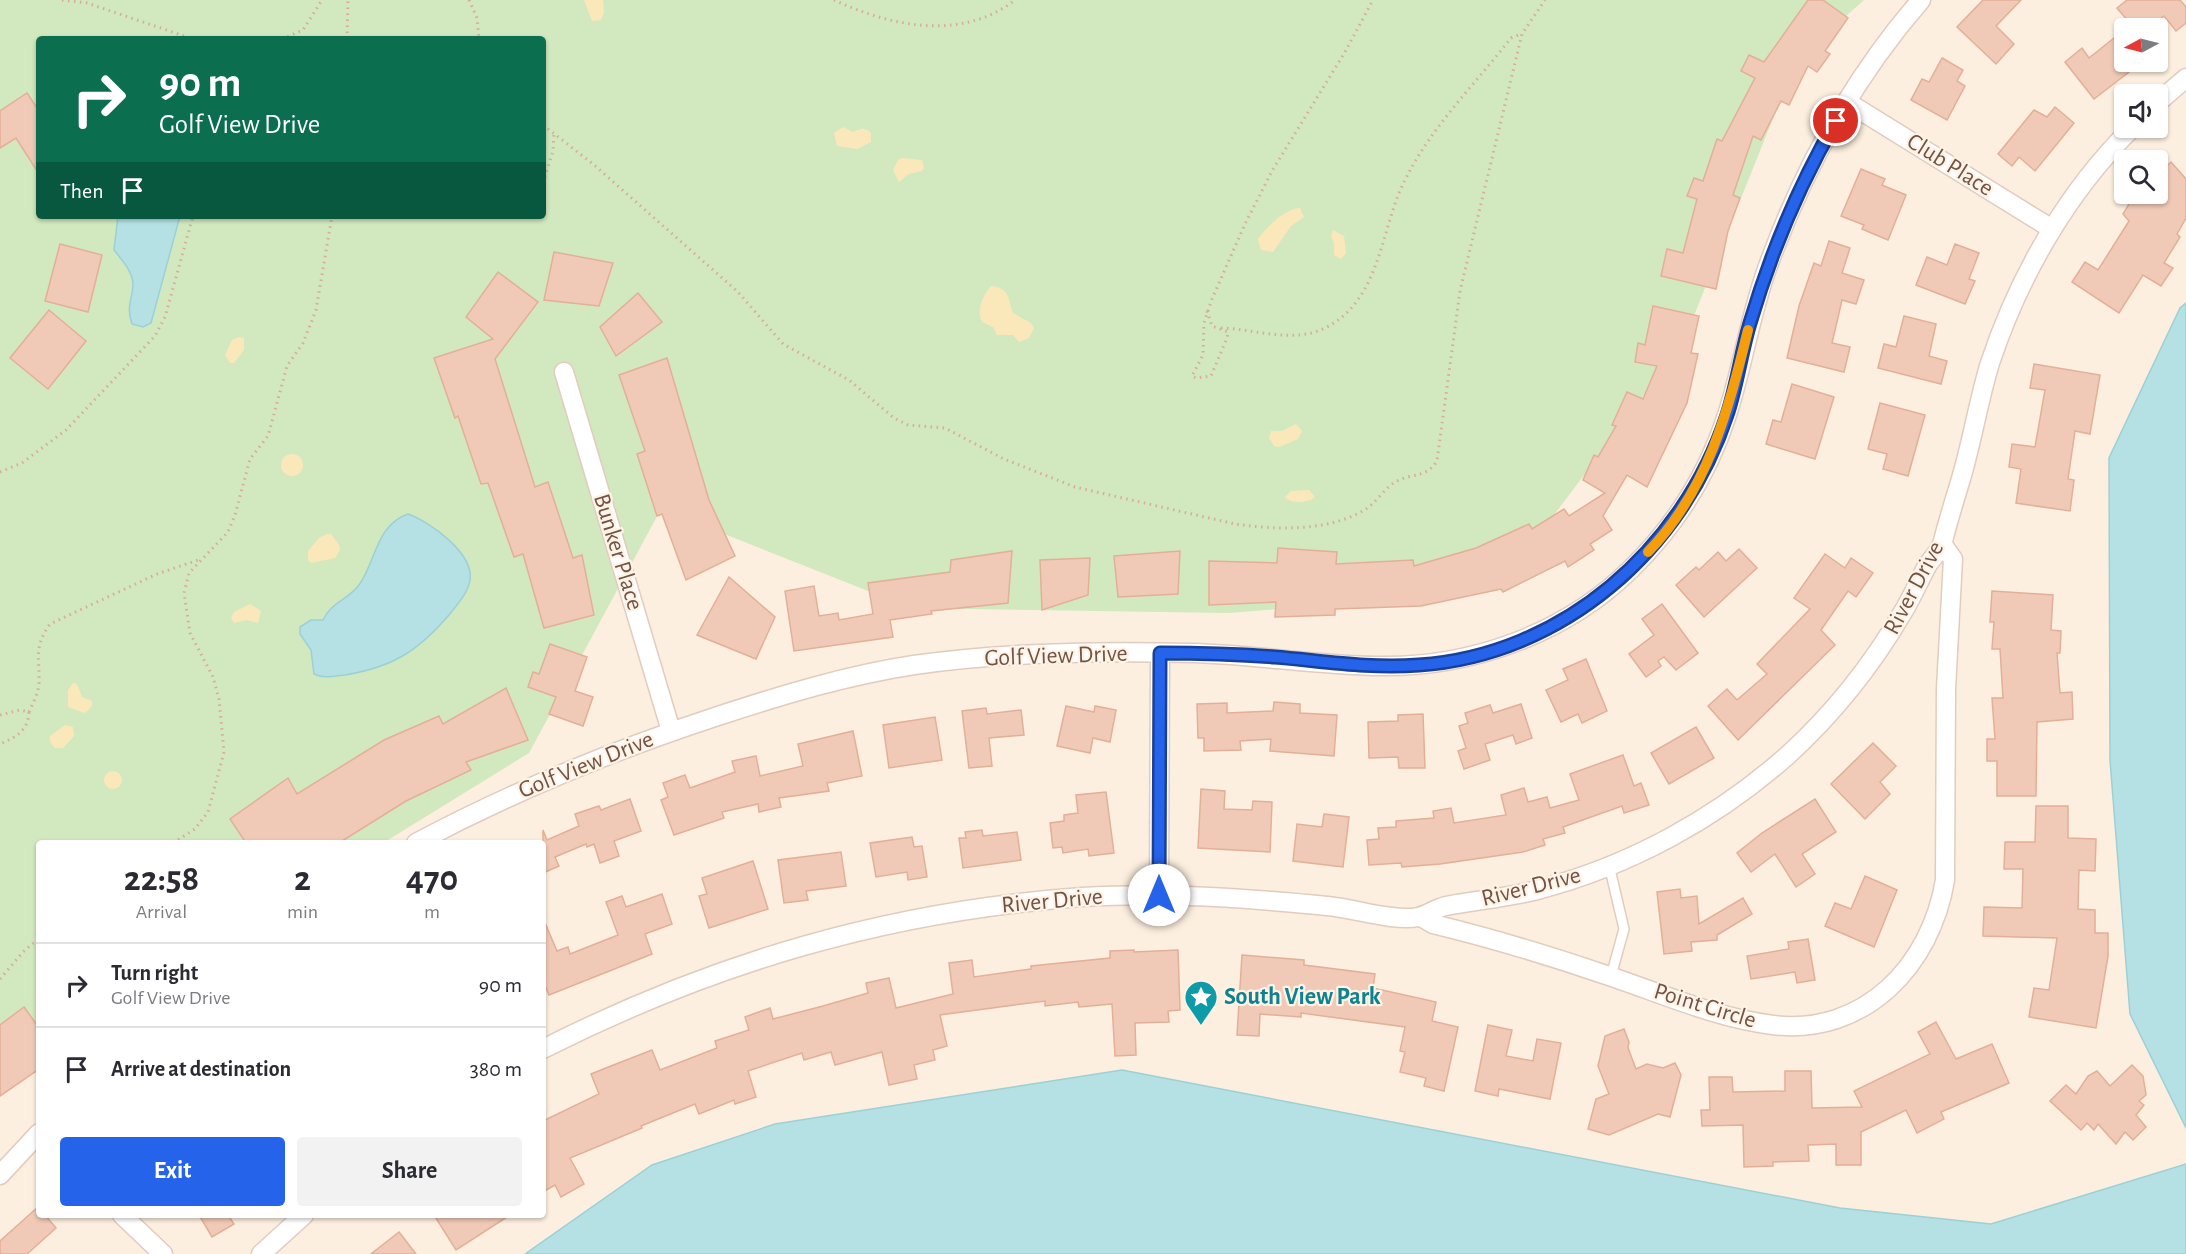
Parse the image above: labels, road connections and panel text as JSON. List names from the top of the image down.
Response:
{
  "streets": {
    "street": [
      "Club Place",
      "Bunker Place",
      "River Drive",
      "Golf View Drive",
      "Point Circle"
    ]
  },
  "crossings": [
    ["Club Place", "River Drive"],
    ["Club Place", "Golf View Drive"],
    ["Bunker Place", "Golf View Drive"],
    ["River Drive", "Point Circle"]
  ],
  "places": {
    "place": ["South View Park"]
  },
  "north": "left",
  "page": {
    "turn": ["90 m", "Golf View Drive"],
    "then": "Then",
    "eta": [
      "22:58",
      "Arrival",
      "2",
      "min",
      "470",
      "m"
    ],
    "list": [
      {
        "name": "Turn right",
        "note": "Golf View Drive",
        "value": "90 m"
      },
      {
        "name": "Arrive at destination",
        "value": "380 m"
      }
    ],
    "buttons": ["Exit", "Share"]
  }
}
